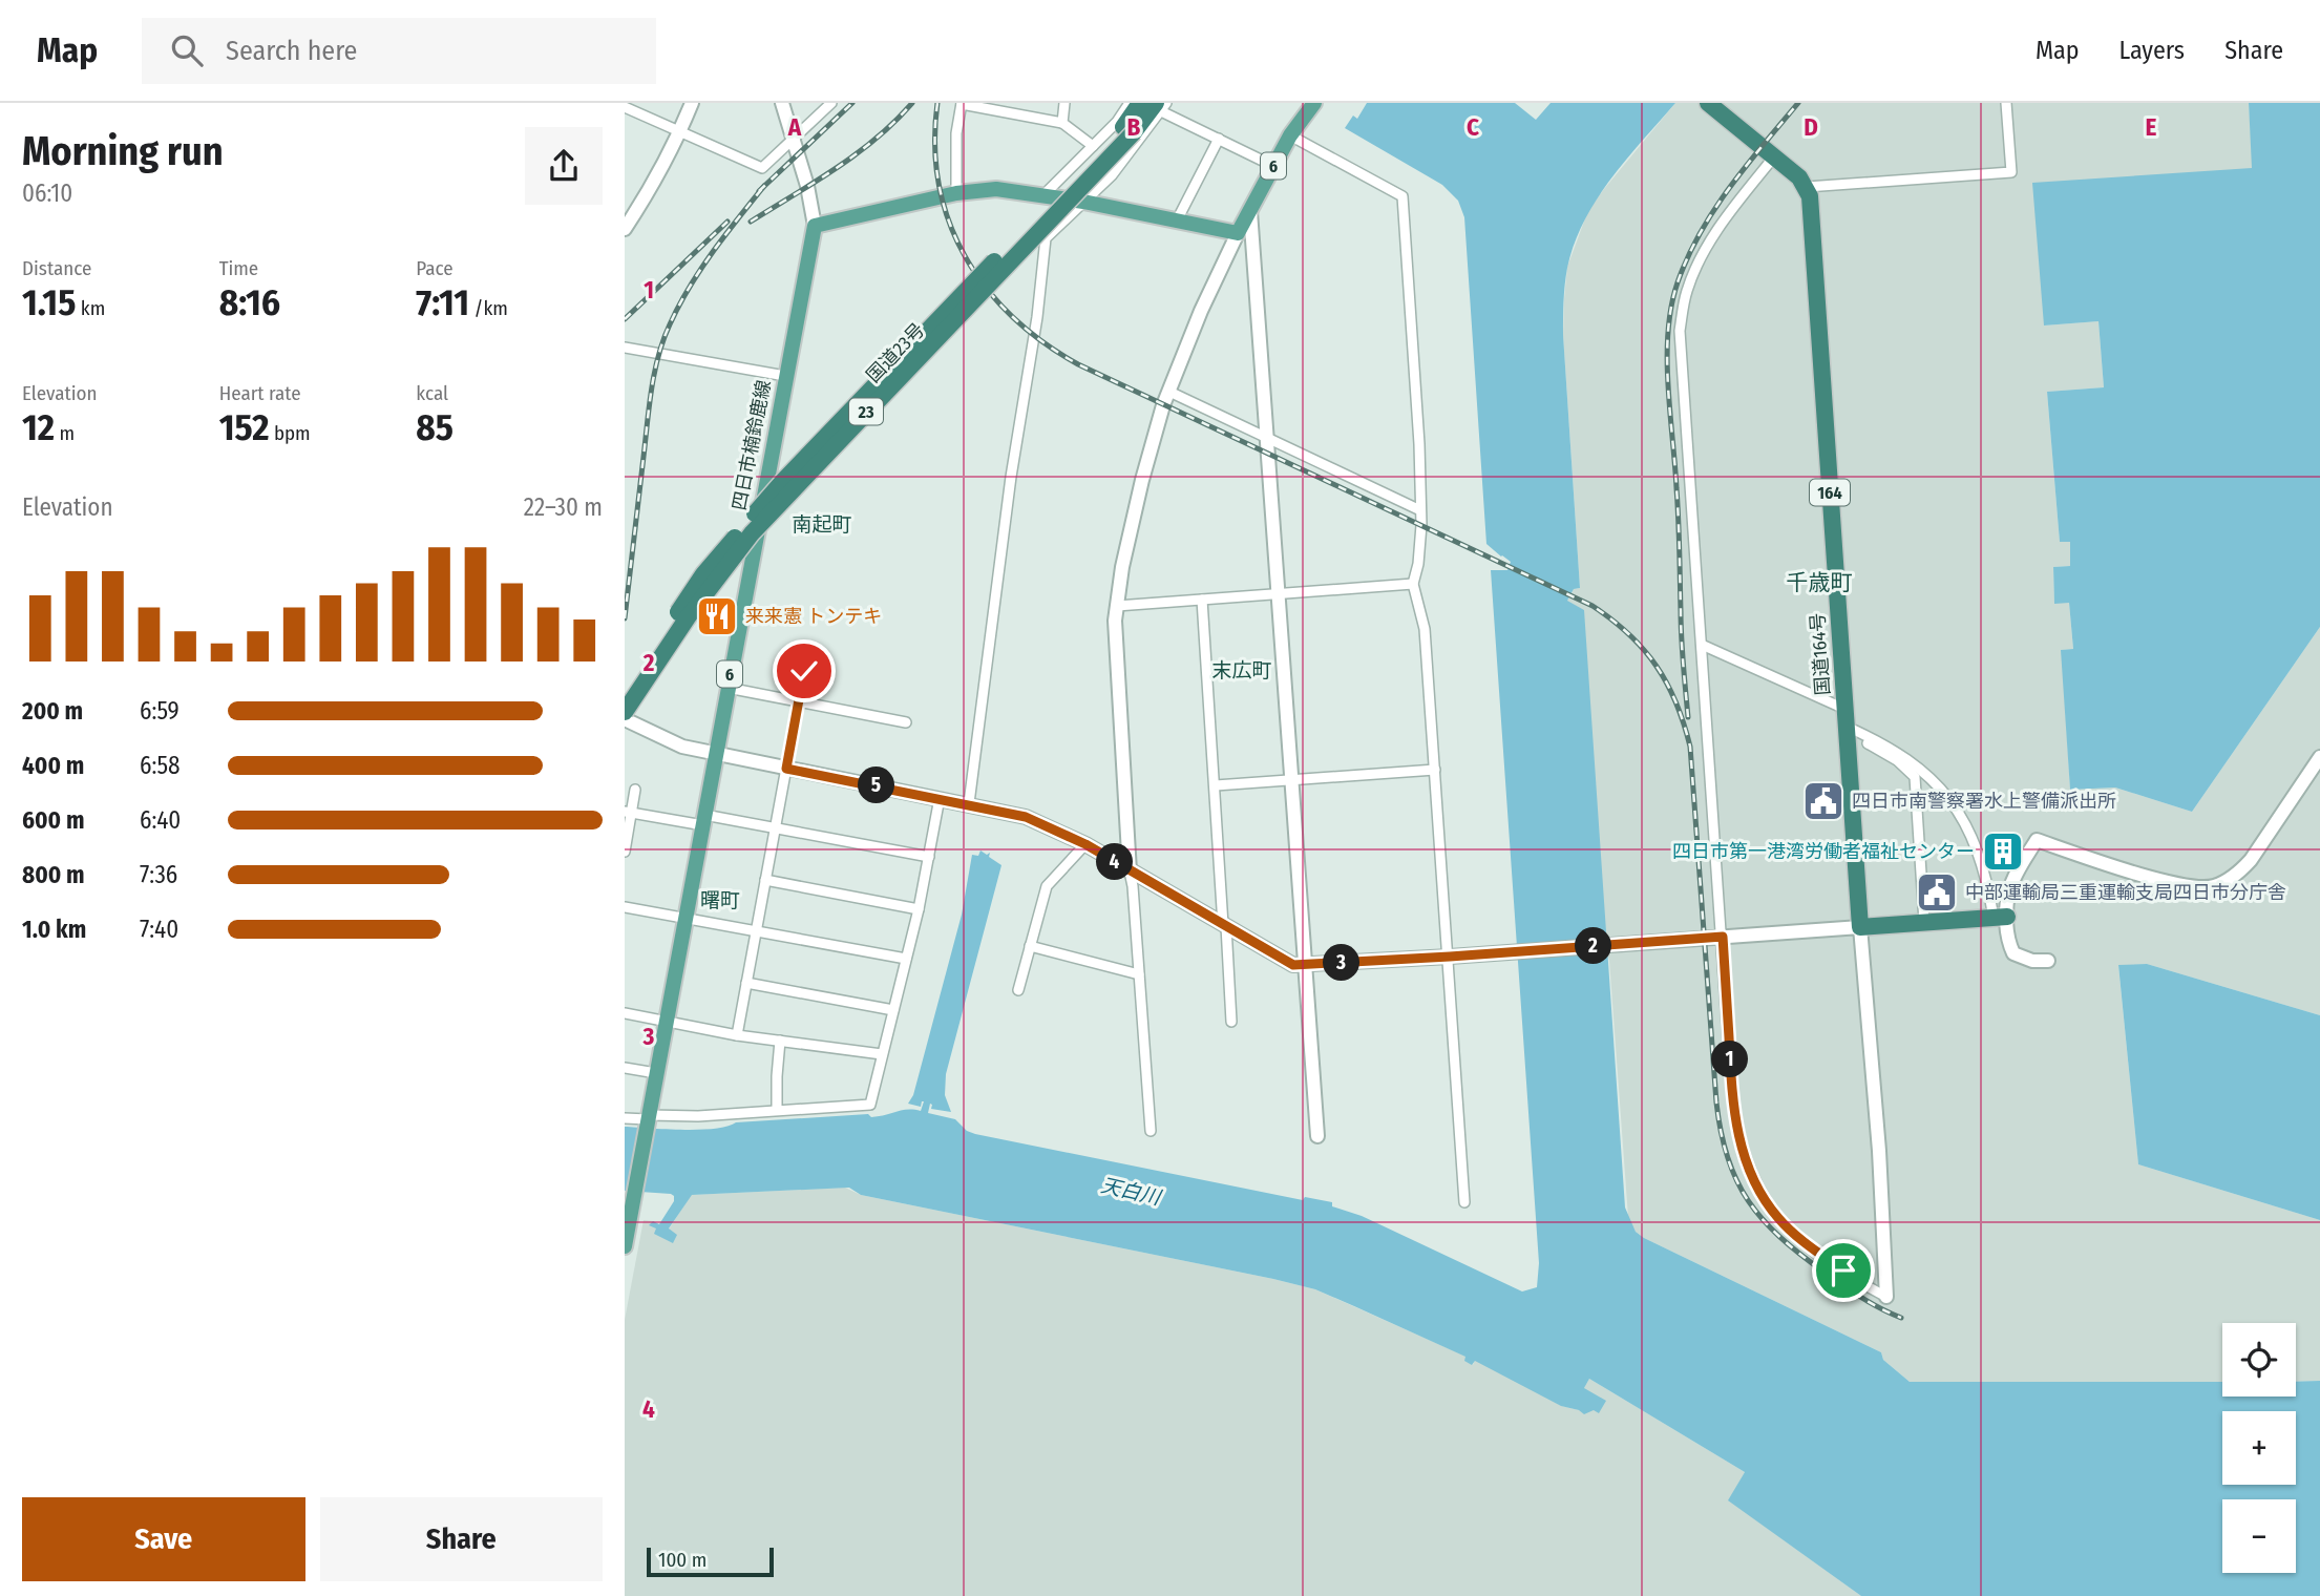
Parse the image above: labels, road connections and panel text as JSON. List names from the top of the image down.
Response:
{
  "streets": {
    "highway": [
      "国道23号",
      "23",
      "164",
      "国道164号"
    ],
    "main road": ["6", "四日市楠鈴鹿線"]
  },
  "districts": [
    "南起町",
    "千歳町",
    "末広町",
    "曙町"
  ],
  "water": ["天白川"],
  "places": {
    "restaurant": ["来来憲 トンテキ"],
    "public building": ["四日市南警察署水上警備派出所", "中部運輸局三重運輸支局四日市分庁舎"],
    "building": ["四日市第一港湾労働者福祉センター"]
  },
  "scale_bar": "100 m",
  "page": {
    "header": "Map",
    "search": "Search here",
    "nav": ["Map", "Layers", "Share"],
    "heading": ["Morning run", "06:10"],
    "stats": [
      ["Distance", "1.15 km"],
      ["Time", "8:16"],
      ["Pace", "7:11 /km"],
      ["Elevation", "12 m"],
      ["Heart rate", "152 bpm"],
      ["kcal", "85"]
    ],
    "chart": ["Elevation", "22–30 m"],
    "list": [
      {
        "name": "200 m",
        "note": "6:59"
      },
      {
        "name": "400 m",
        "note": "6:58"
      },
      {
        "name": "600 m",
        "note": "6:40"
      },
      {
        "name": "800 m",
        "note": "7:36"
      },
      {
        "name": "1.0 km",
        "note": "7:40"
      }
    ],
    "pins": [
      "5",
      "4",
      "2",
      "3",
      "1"
    ],
    "map_buttons": ["+", "−"],
    "buttons": ["Save", "Share"],
    "scale": "100 m"
  },
  "grid": {
    "columns": [
      "A",
      "B",
      "C",
      "D",
      "E"
    ],
    "rows": [
      "1",
      "2",
      "3",
      "4"
    ]
  }
}
